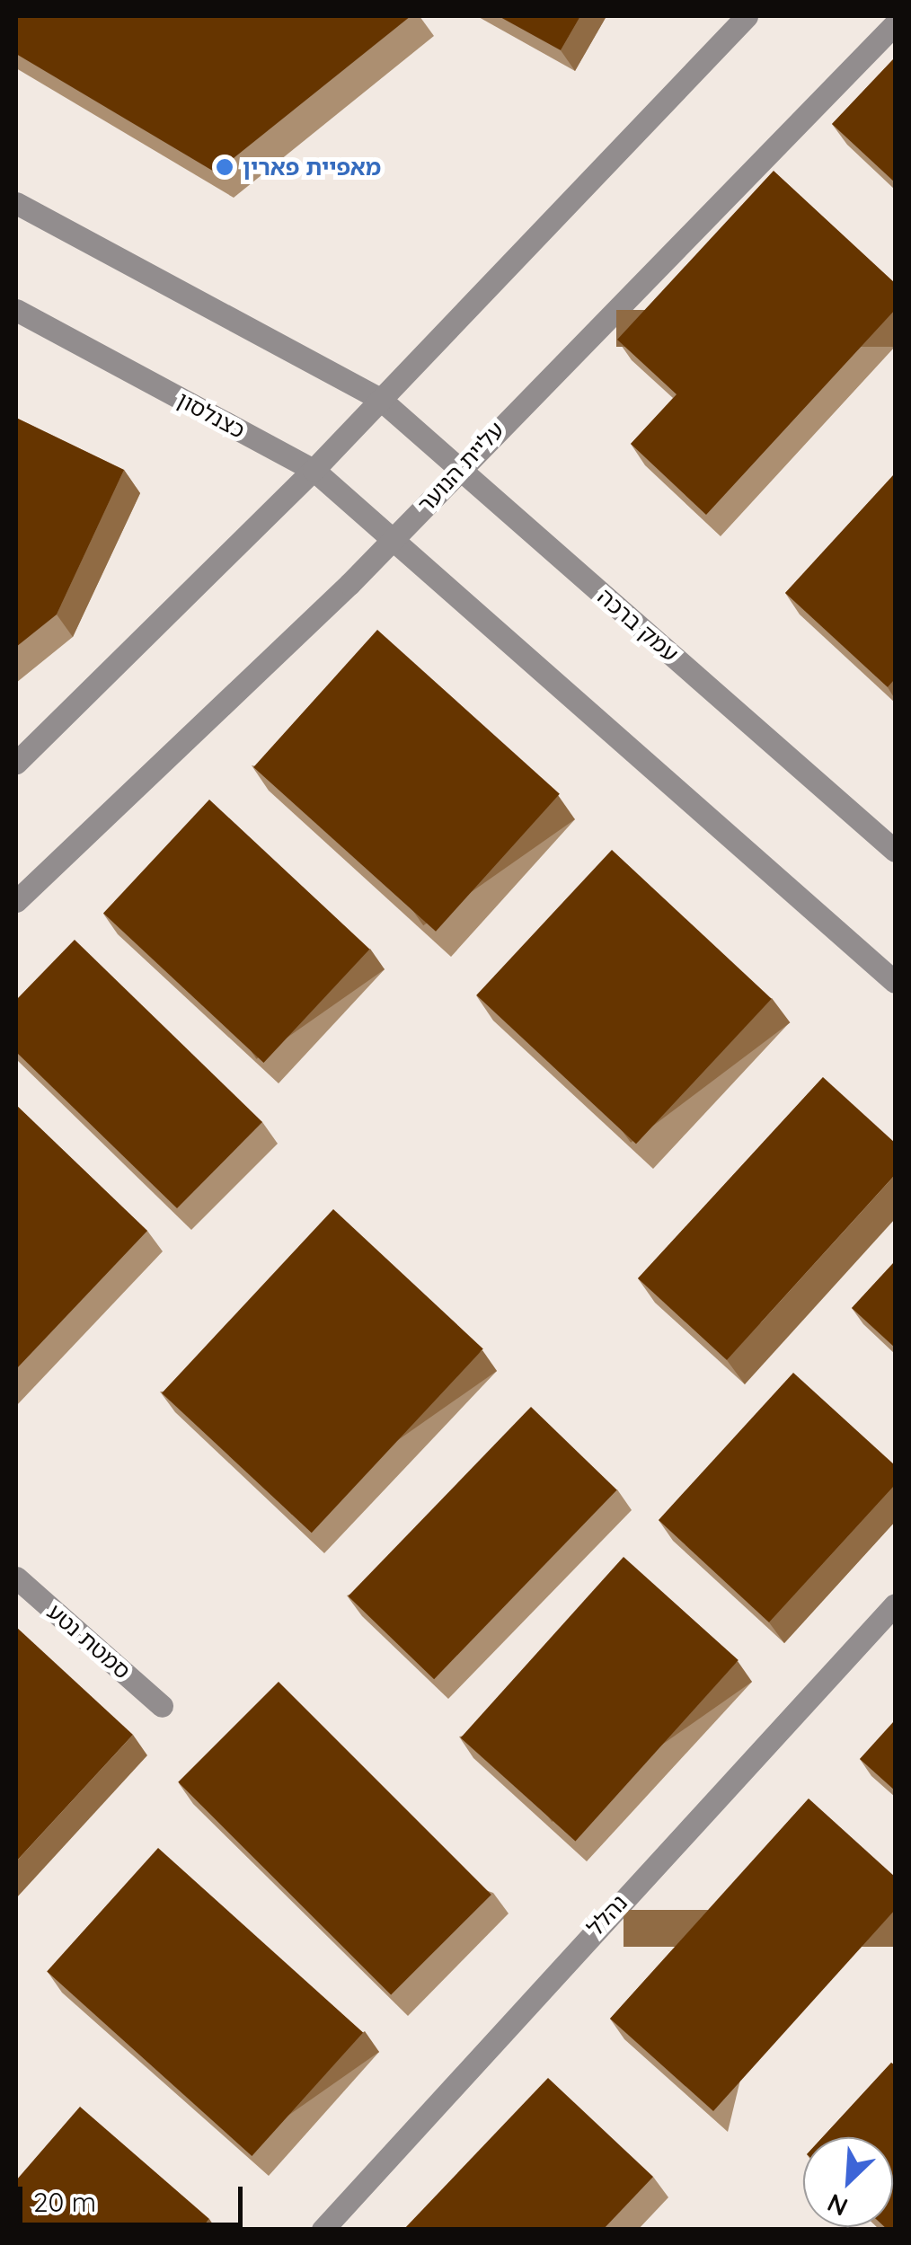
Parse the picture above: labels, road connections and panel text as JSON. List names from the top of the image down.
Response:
{
  "streets": {
    "street": [
      "כצנלסון",
      "עליית הנוער",
      "עמק ברכה",
      "סמטת נטע",
      "נהלל"
    ]
  },
  "crossings": [
    ["כצנלסון", "עליית הנוער"],
    ["עליית הנוער", "עמק ברכה"]
  ],
  "places": ["מאפיית פארין"],
  "scale_bar": "20 m",
  "north": "bottom left"
}
